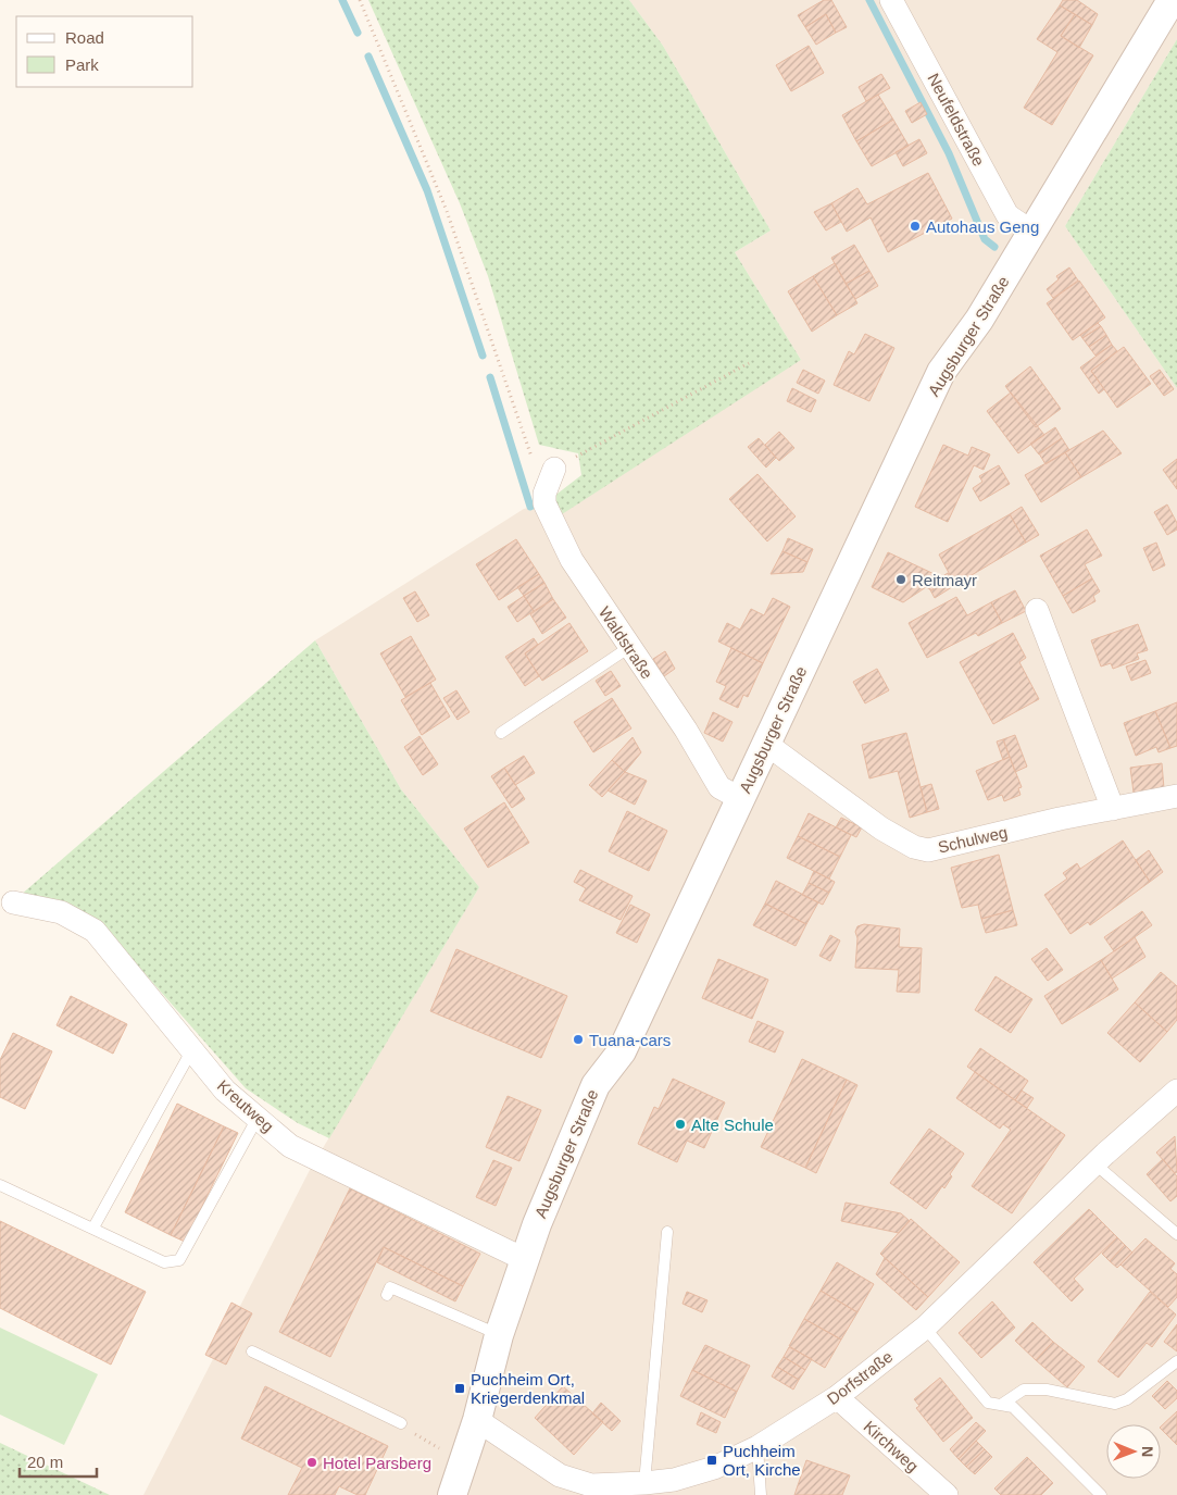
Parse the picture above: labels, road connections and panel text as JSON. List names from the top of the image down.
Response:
{
  "streets": {
    "street": [
      "Neufeldstraße",
      "Augsburger Straße",
      "Waldstraße",
      "Schulweg",
      "Kreutweg",
      "Dorfstraße",
      "Kirchweg"
    ]
  },
  "crossings": [
    ["Neufeldstraße", "Augsburger Straße"],
    ["Augsburger Straße", "Waldstraße"],
    ["Augsburger Straße", "Schulweg"],
    ["Augsburger Straße", "Kreutweg"],
    ["Augsburger Straße", "Dorfstraße"],
    ["Dorfstraße", "Kirchweg"]
  ],
  "places": {
    "other": [
      "Autohaus Geng",
      "Reitmayr",
      "Tuana-cars",
      "Alte Schule",
      "Hotel Parsberg"
    ],
    "transit": ["Puchheim Ort, Kriegerdenkmal", "Puchheim Ort, Kirche"]
  },
  "legend": ["Road", "Park"],
  "scale_bar": "20 m",
  "north": "right"
}
